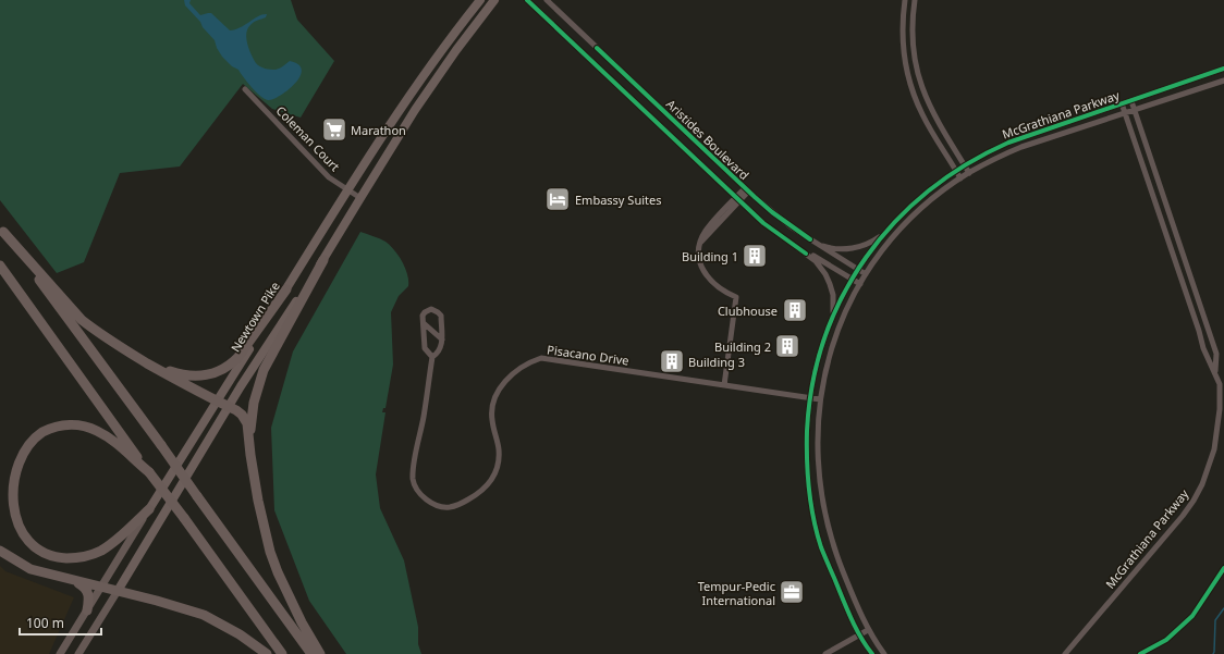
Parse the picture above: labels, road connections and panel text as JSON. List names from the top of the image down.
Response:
{
  "streets": {
    "highway": ["Newtown Pike"],
    "street": [
      "McGrathiana Parkway",
      "Coleman Court",
      "Aristides Boulevard",
      "Pisacano Drive"
    ]
  },
  "crossings": [
    ["McGrathiana Parkway", "Aristides Boulevard"],
    ["McGrathiana Parkway", "Pisacano Drive"],
    ["Coleman Court", "Newtown Pike"]
  ],
  "places": {
    "supermarket": ["Marathon"],
    "hotel": ["Embassy Suites"],
    "building": [
      "Building 1",
      "Clubhouse",
      "Building 2",
      "Building 3"
    ],
    "office": ["Tempur-Pedic International"]
  },
  "scale_bar": "100 m"
}
